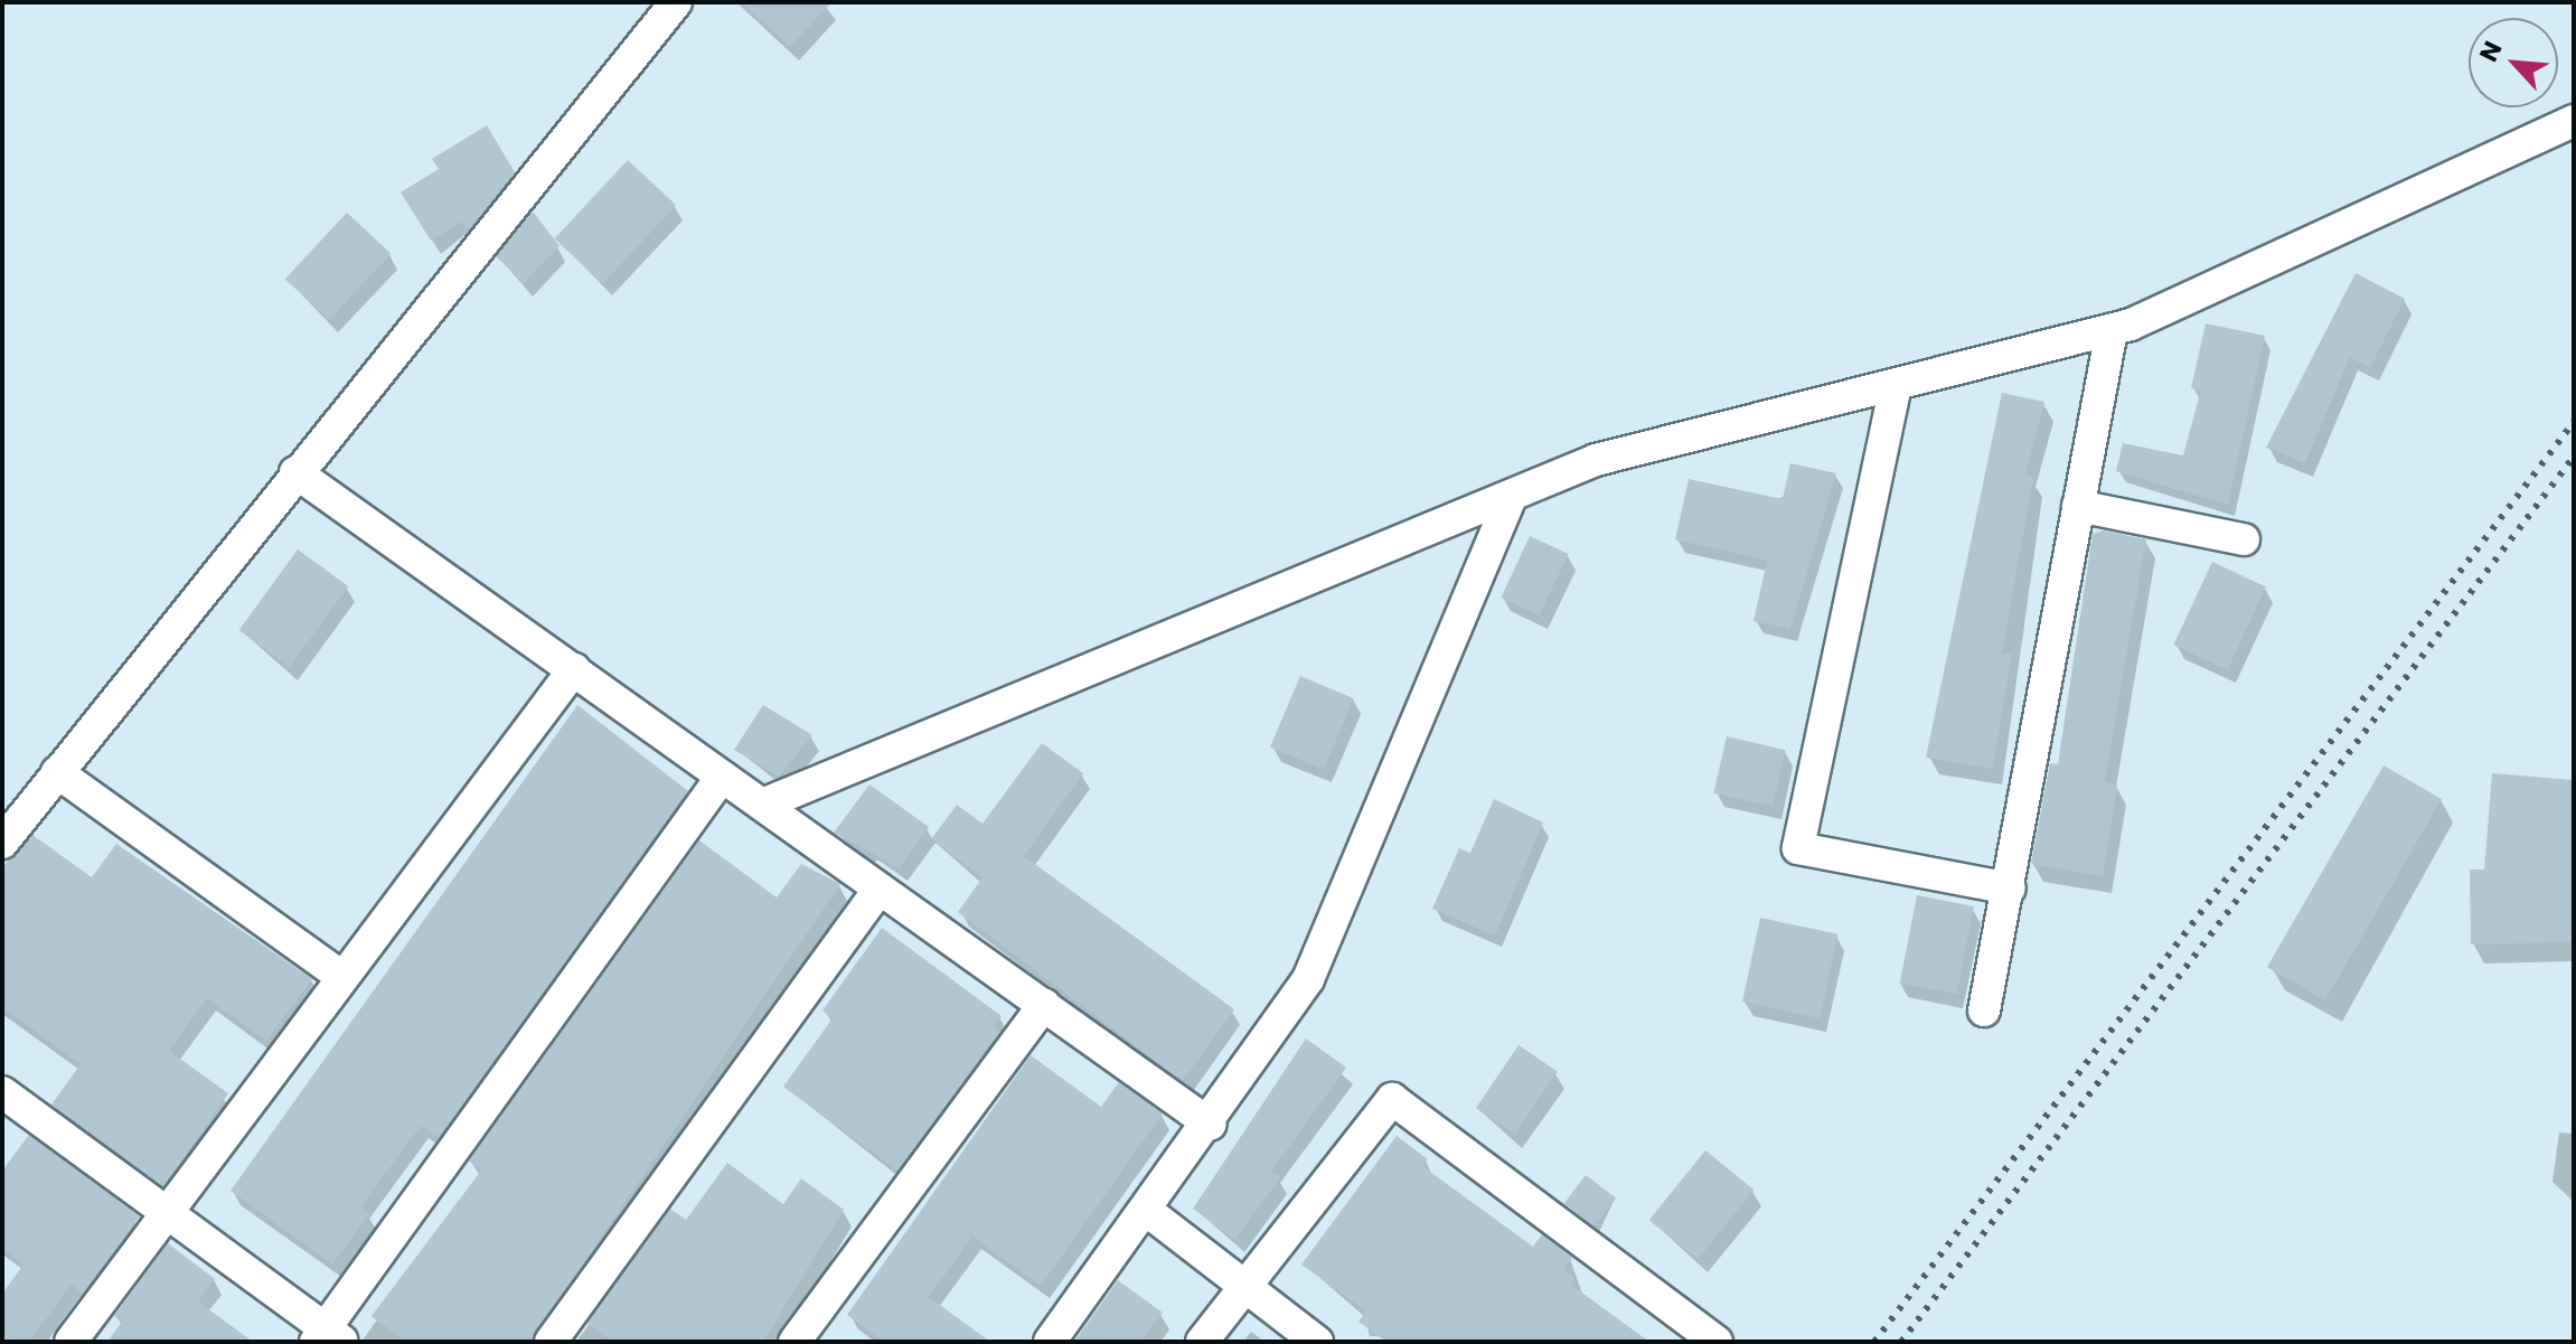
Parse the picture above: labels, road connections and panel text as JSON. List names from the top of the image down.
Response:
{
  "north": "top left"
}
